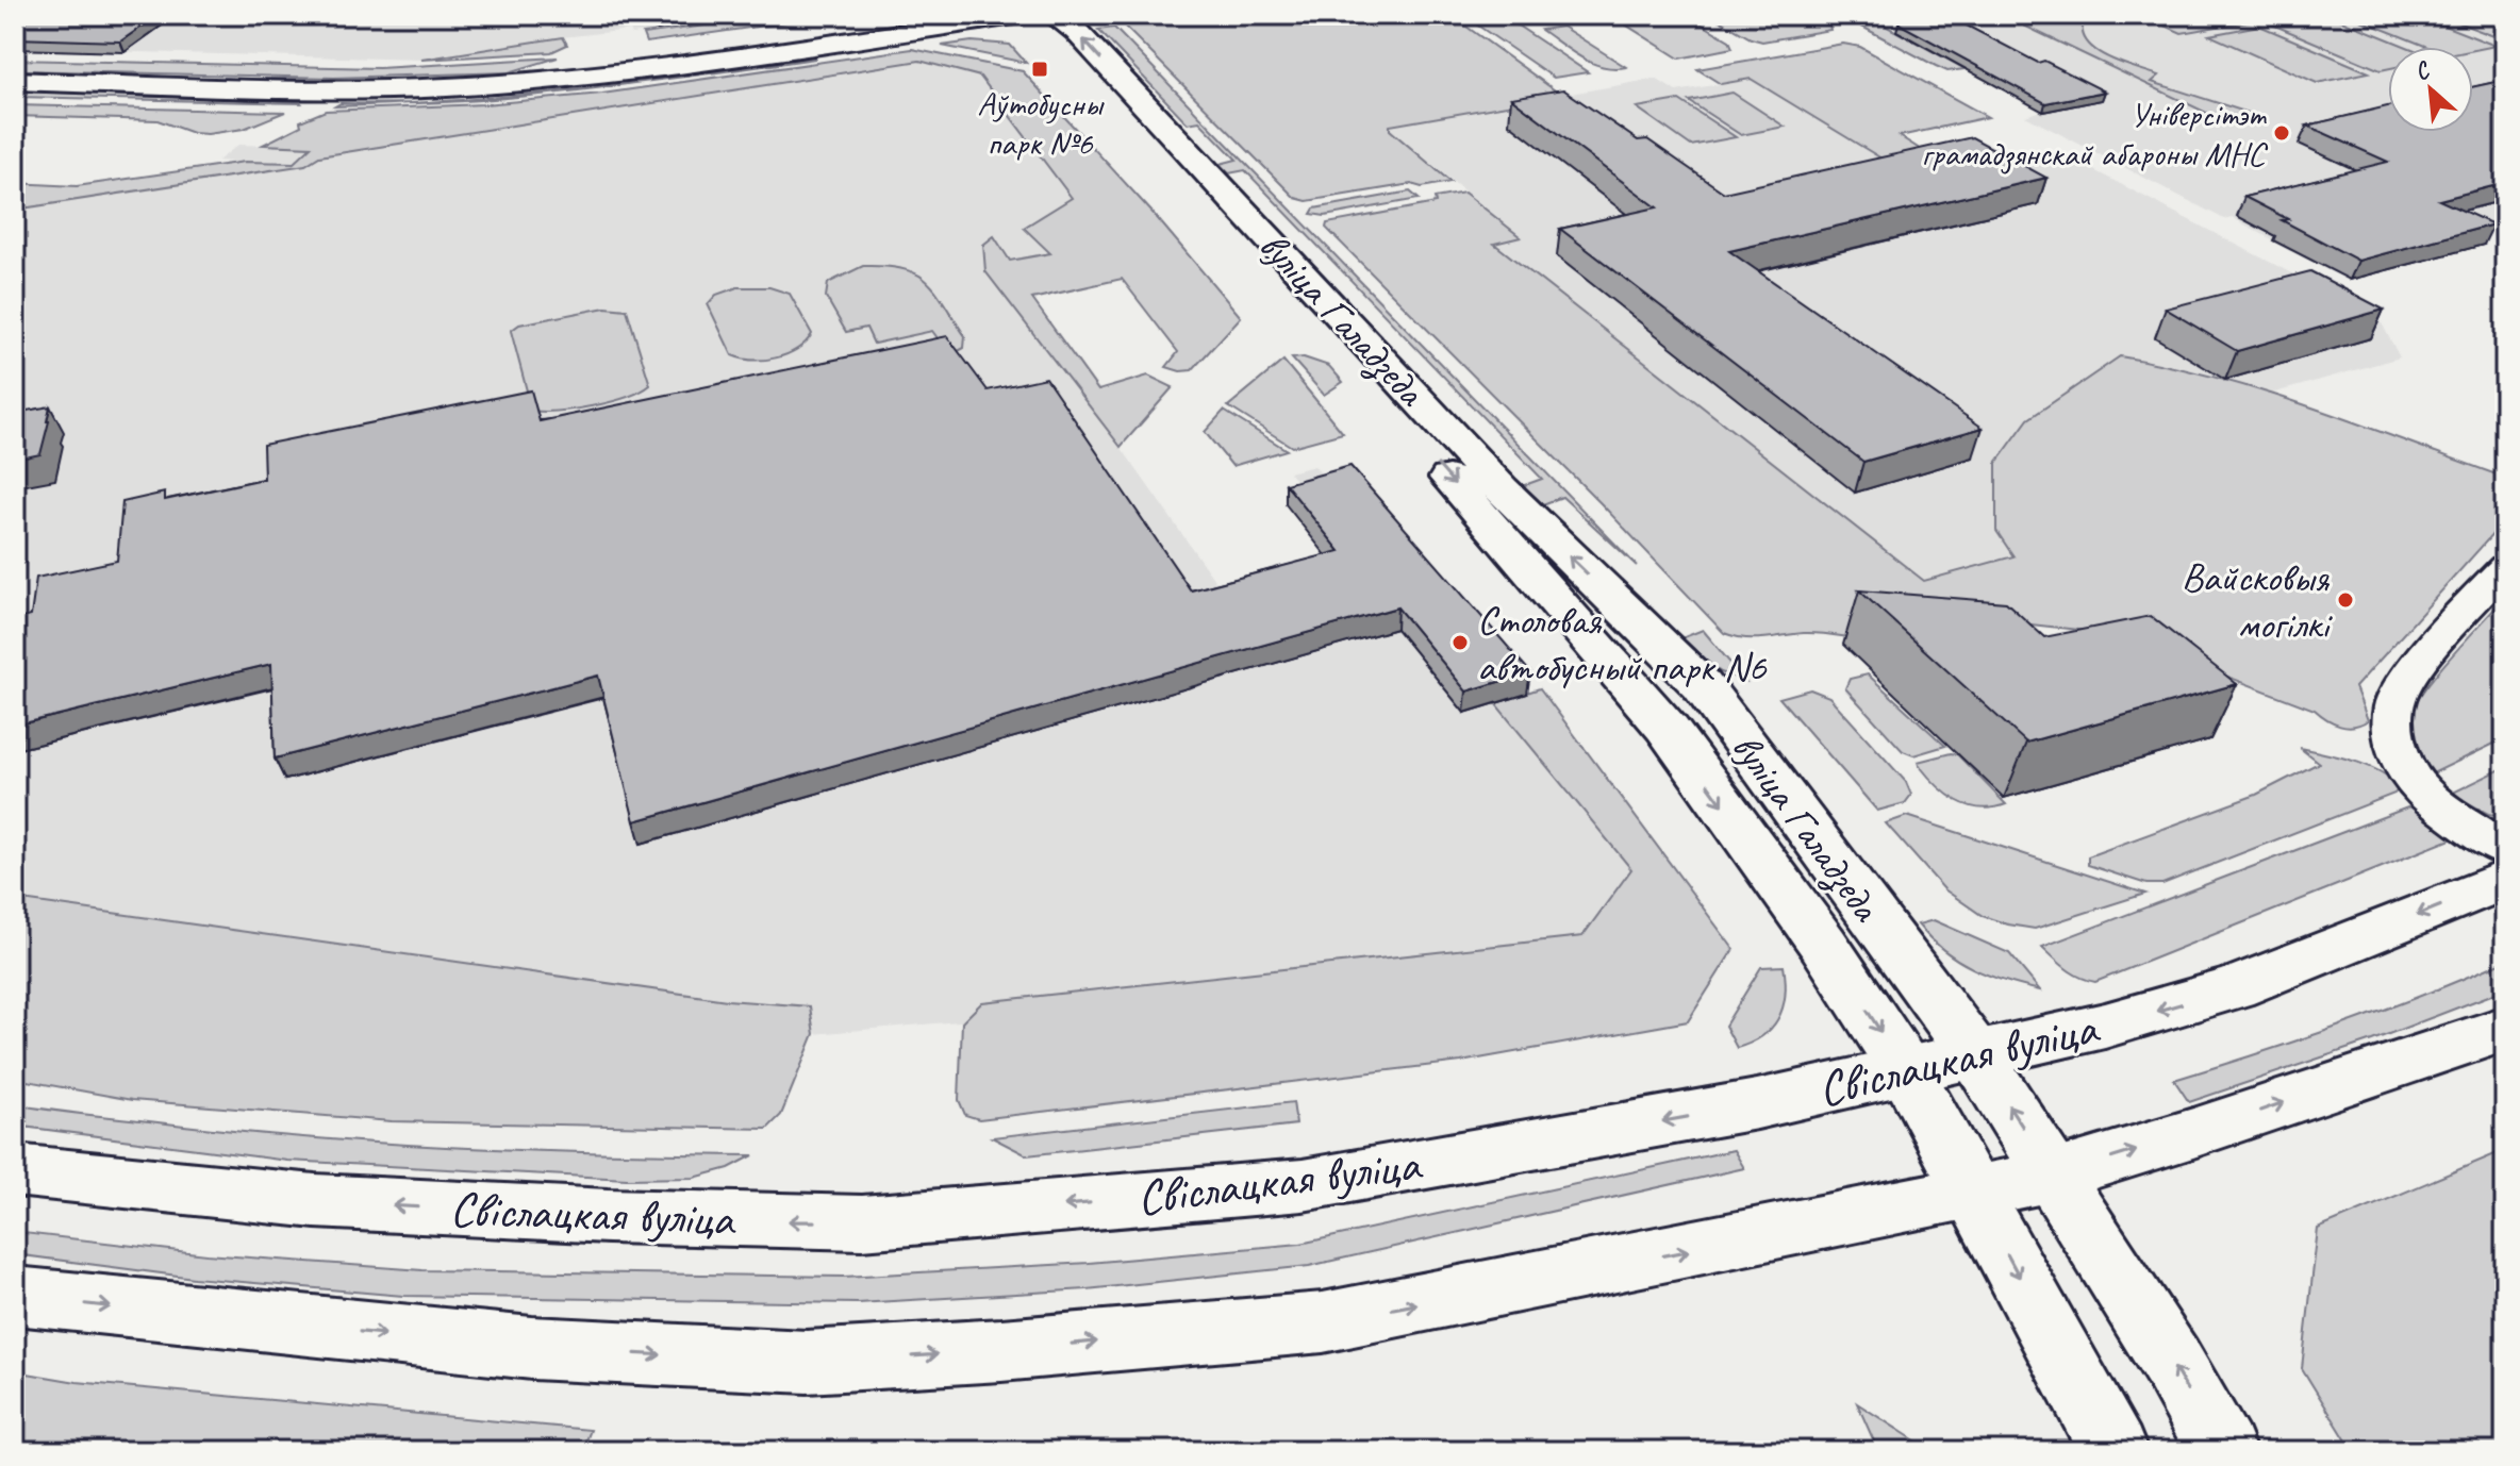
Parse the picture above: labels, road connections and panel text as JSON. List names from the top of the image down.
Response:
{
  "streets": {
    "main road": ["вуліца Галадзеда", "Свіслацкая вуліца"]
  },
  "crossings": [
    ["вуліца Галадзеда", "Свіслацкая вуліца"]
  ],
  "places": {
    "transit": ["Аўтобусны парк №6"],
    "other": ["Універсітэт грамадзянскай абароны МНС", "Вайсковыя могілкі", "Столовая автобусный парк N6"]
  },
  "north": "top left"
}
